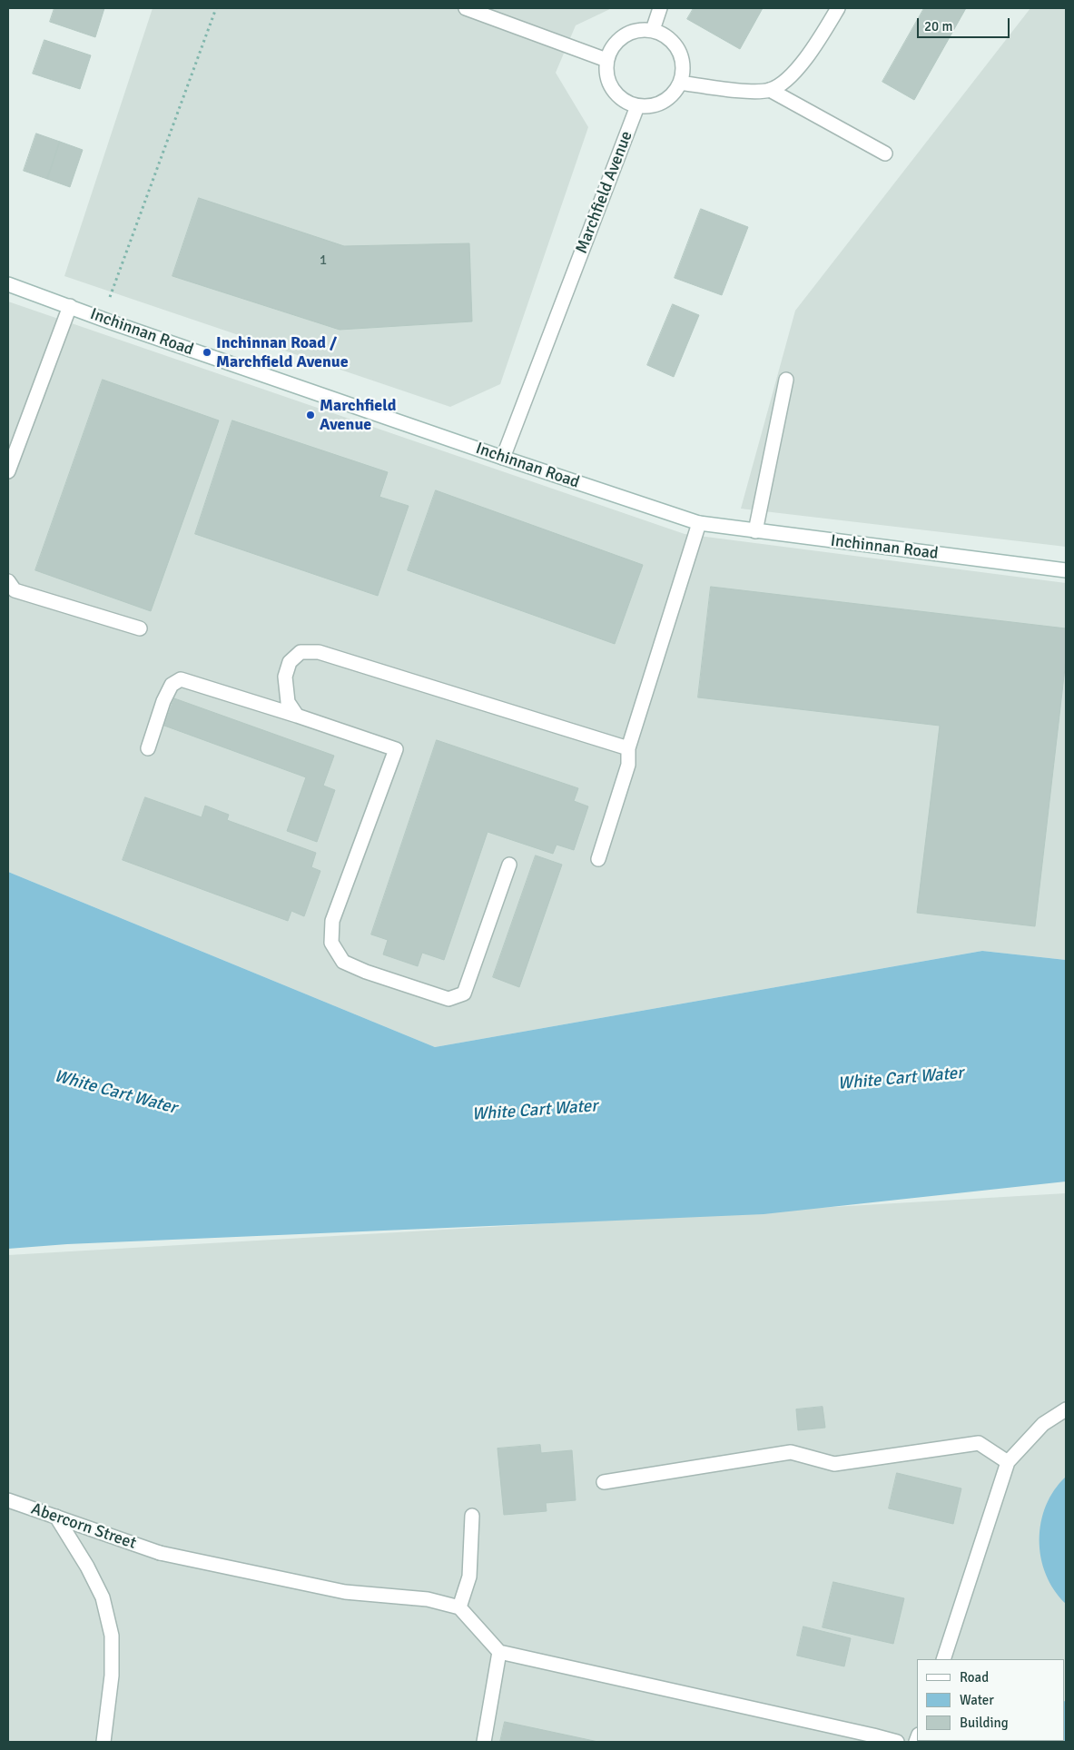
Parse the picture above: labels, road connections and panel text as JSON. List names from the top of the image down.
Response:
{
  "streets": {
    "street": ["Marchfield Avenue", "Inchinnan Road", "Abercorn Street"]
  },
  "crossings": [
    ["Marchfield Avenue", "Inchinnan Road"]
  ],
  "water": ["White Cart Water"],
  "places": ["Inchinnan Road / Marchfield Avenue", "Marchfield Avenue"],
  "house_numbers": ["1"],
  "legend": ["Road", "Water", "Building"],
  "scale_bar": "20 m"
}
